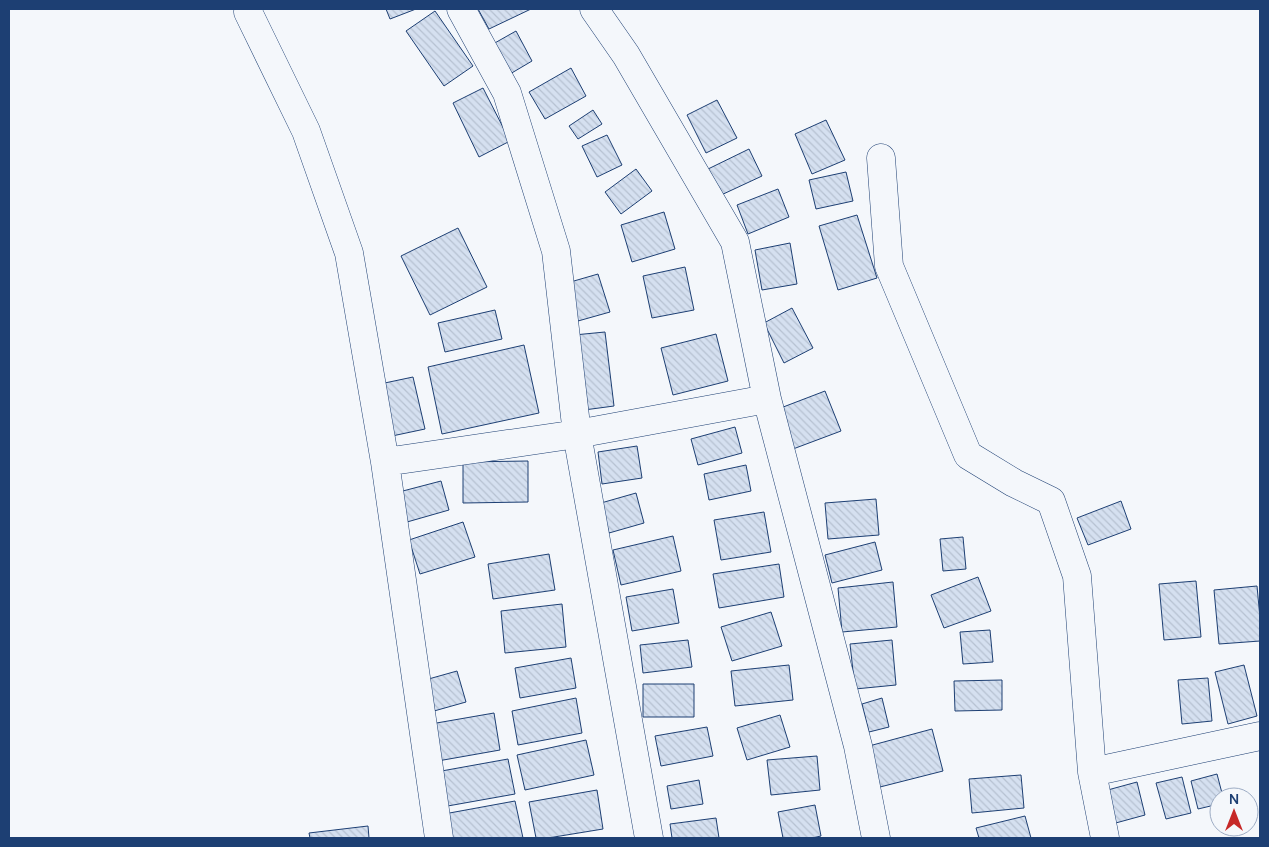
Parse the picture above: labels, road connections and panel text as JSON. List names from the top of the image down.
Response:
{
  "north": "top"
}
